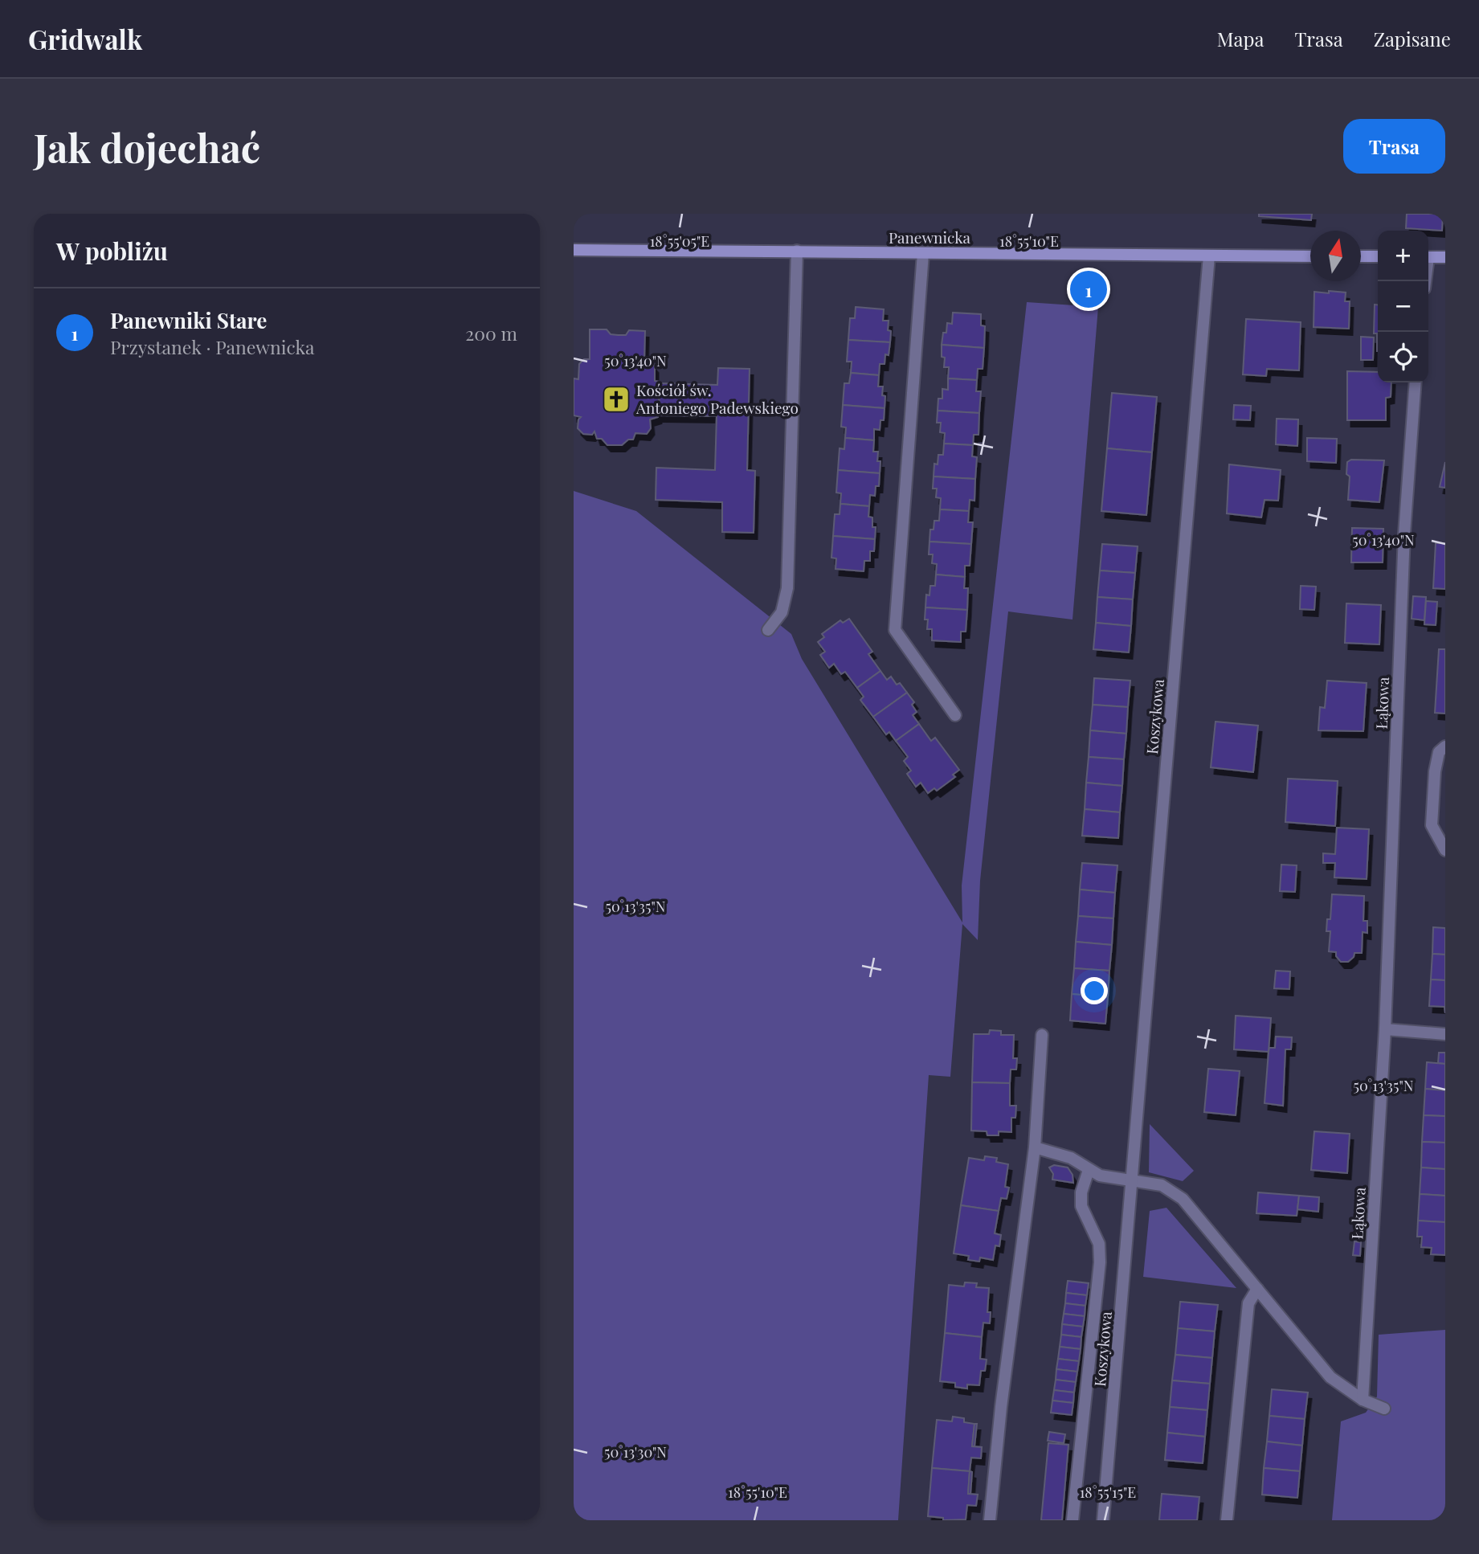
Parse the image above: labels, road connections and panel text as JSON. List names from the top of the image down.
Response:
{
  "streets": {
    "street": ["Panewnicka", "Łąkowa", "Koszykowa"]
  },
  "crossings": [
    ["Panewnicka", "Koszykowa"]
  ],
  "places": {
    "church": ["Kościół św. Antoniego Padewskiego"]
  },
  "north": "top",
  "page": {
    "header": "Gridwalk",
    "nav": ["Mapa", "Trasa", "Zapisane"],
    "buttons": "Trasa",
    "title": "Jak dojechać",
    "heading": "W pobliżu",
    "map_buttons": ["+", "−"],
    "pins": "1",
    "list": [
      {
        "mark": "1",
        "name": "Panewniki Stare",
        "note": "Przystanek · Panewnicka",
        "value": "200 m"
      }
    ]
  },
  "coordinates": [
    "18°55'05\"E",
    "18°55'10\"E",
    "50°13'40\"N",
    "50°13'35\"N",
    "50°13'30\"N",
    "18°55'15\"E"
  ]
}
